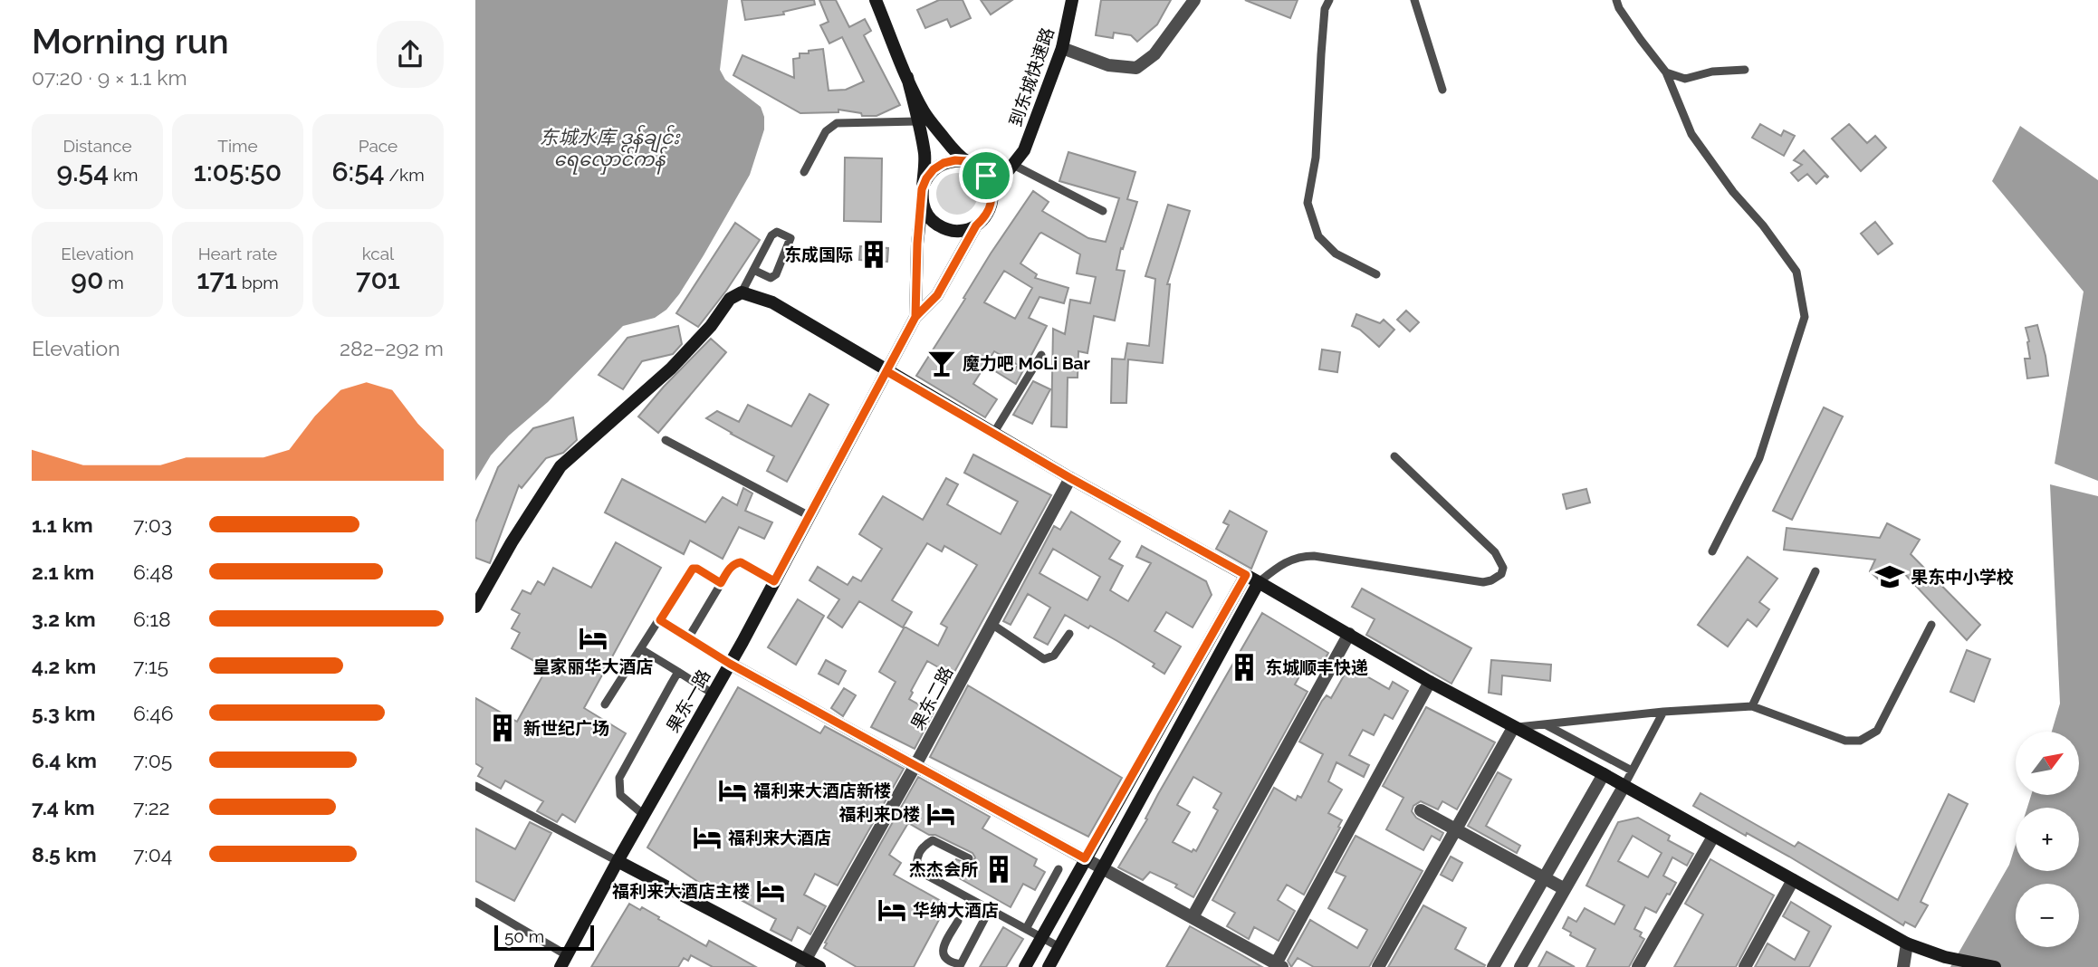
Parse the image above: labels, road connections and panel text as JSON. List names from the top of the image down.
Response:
{
  "streets": {
    "street": ["到东城快速路", "果东二路", "果东一路"]
  },
  "water": ["东城水库 ဒွန်ချင်း ရေလှောင်ကန်"],
  "places": {
    "building": [
      "东成国际",
      "东城顺丰快递",
      "新世纪广场",
      "杰杰会所"
    ],
    "bar": ["魔力吧 MoLi Bar"],
    "school or university": ["果东中小学校"],
    "hotel": [
      "皇家丽华大酒店",
      "福利来大酒店新楼",
      "福利来D楼",
      "福利来大酒店",
      "福利来大酒店主楼",
      "华纳大酒店"
    ]
  },
  "scale_bar": "50 m",
  "north": "top right",
  "page": {
    "heading": ["Morning run", "07:20 · 9 × 1.1 km"],
    "stats": [
      ["Distance", "9.54 km"],
      ["Time", "1:05:50"],
      ["Pace", "6:54 /km"],
      ["Elevation", "90 m"],
      ["Heart rate", "171 bpm"],
      ["kcal", "701"]
    ],
    "chart": ["Elevation", "282–292 m"],
    "list": [
      {
        "name": "1.1 km",
        "note": "7:03"
      },
      {
        "name": "2.1 km",
        "note": "6:48"
      },
      {
        "name": "3.2 km",
        "note": "6:18"
      },
      {
        "name": "4.2 km",
        "note": "7:15"
      },
      {
        "name": "5.3 km",
        "note": "6:46"
      },
      {
        "name": "6.4 km",
        "note": "7:05"
      },
      {
        "name": "7.4 km",
        "note": "7:22"
      },
      {
        "name": "8.5 km",
        "note": "7:04"
      }
    ],
    "map_buttons": ["+", "−"],
    "scale": "50 m"
  }
}
